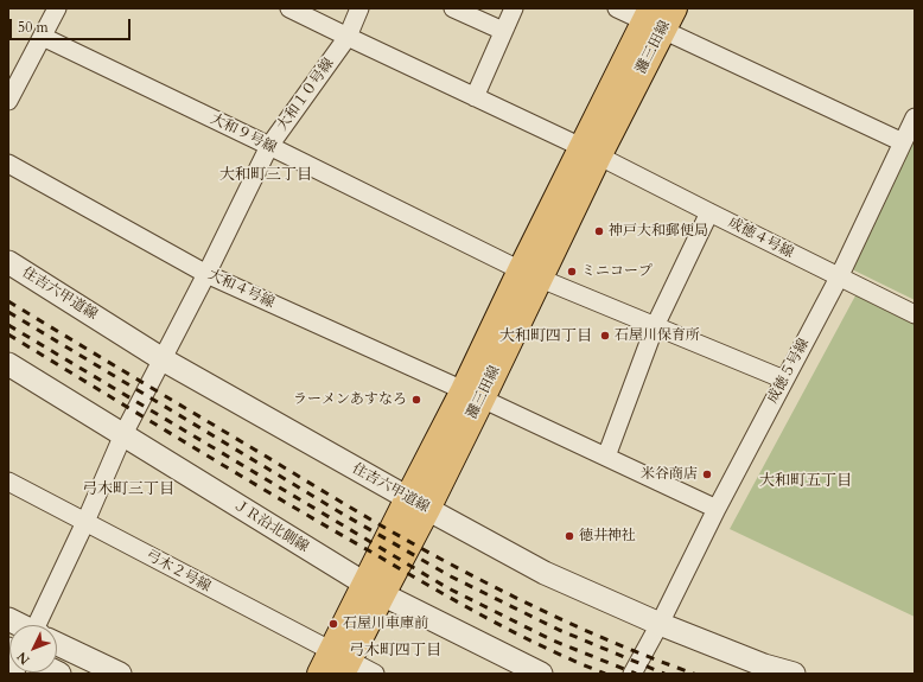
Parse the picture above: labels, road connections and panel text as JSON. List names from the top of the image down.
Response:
{
  "streets": {
    "main road": ["灘三田線"],
    "street": [
      "大和１０号線",
      "大和９号線",
      "成徳４号線",
      "大和４号線",
      "住吉六甲道線",
      "成徳５号線",
      "ＪＲ沿北側線",
      "弓木２号線"
    ]
  },
  "crossings": [
    ["灘三田線", "大和９号線"],
    ["灘三田線", "成徳４号線"],
    ["灘三田線", "大和４号線"],
    ["灘三田線", "住吉六甲道線"],
    ["灘三田線", "ＪＲ沿北側線"],
    ["灘三田線", "弓木２号線"],
    ["大和１０号線", "大和９号線"],
    ["大和１０号線", "成徳４号線"],
    ["大和１０号線", "大和４号線"],
    ["大和１０号線", "住吉六甲道線"],
    ["大和１０号線", "ＪＲ沿北側線"],
    ["大和１０号線", "弓木２号線"],
    ["大和９号線", "成徳５号線"],
    ["成徳４号線", "成徳５号線"],
    ["大和４号線", "成徳５号線"],
    ["住吉六甲道線", "成徳５号線"]
  ],
  "districts": [
    "大和町三丁目",
    "大和町四丁目",
    "大和町五丁目",
    "弓木町三丁目",
    "弓木町四丁目"
  ],
  "places": [
    "神戸大和郵便局",
    "ミニコープ",
    "石屋川保育所",
    "ラーメンあすなろ",
    "米谷商店",
    "徳井神社",
    "石屋川車庫前"
  ],
  "scale_bar": "50 m",
  "north": "bottom left"
}
